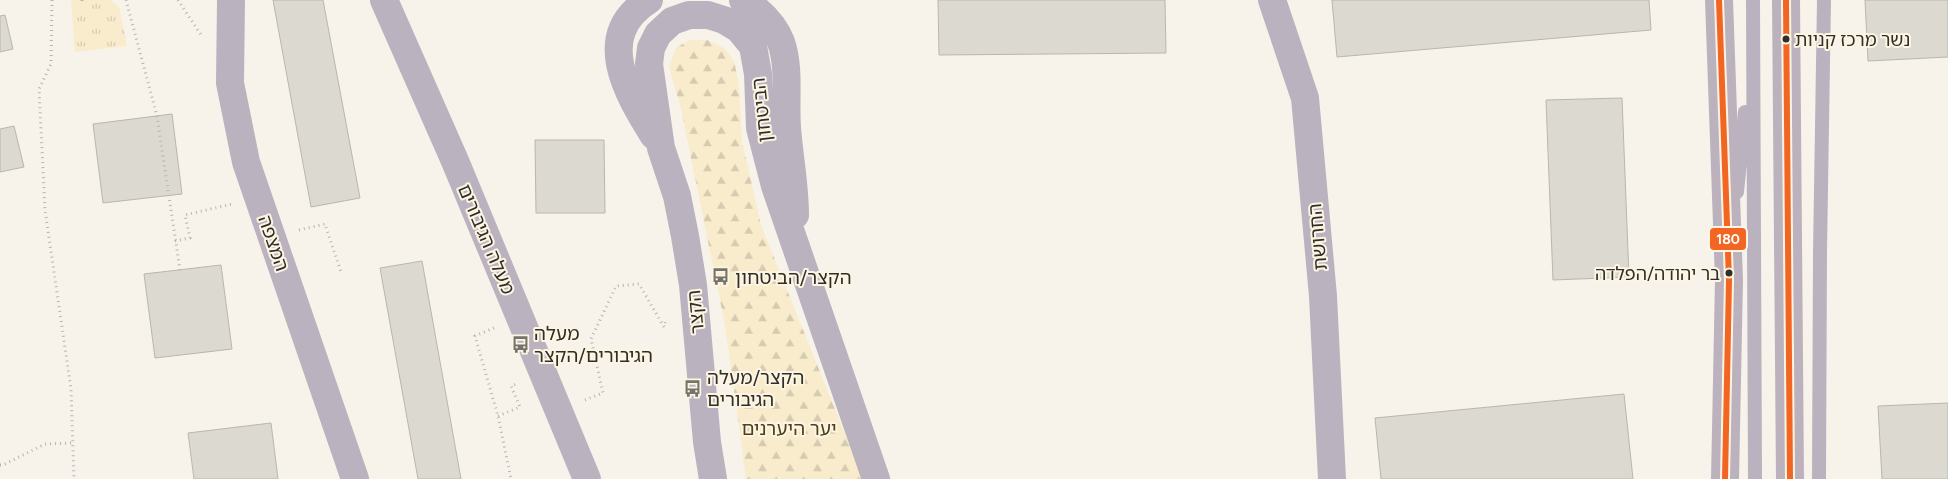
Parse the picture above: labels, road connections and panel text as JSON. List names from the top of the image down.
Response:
{
  "streets": {
    "street": [
      "הביטחון",
      "החרושת",
      "מעלה הגיבורים",
      "המצפה",
      "הקצר"
    ]
  },
  "crossings": [
    ["הביטחון", "הקצר"]
  ],
  "parks": ["יער היערנים"],
  "places": {
    "other": ["נשר מרכז קניות", "בר יהודה/הפלדה"],
    "bus stop": ["הקצר/הביטחון", "מעלה הגיבורים/הקצר", "הקצר/מעלה הגיבורים"]
  },
  "lines": ["transit line 180"]
}
